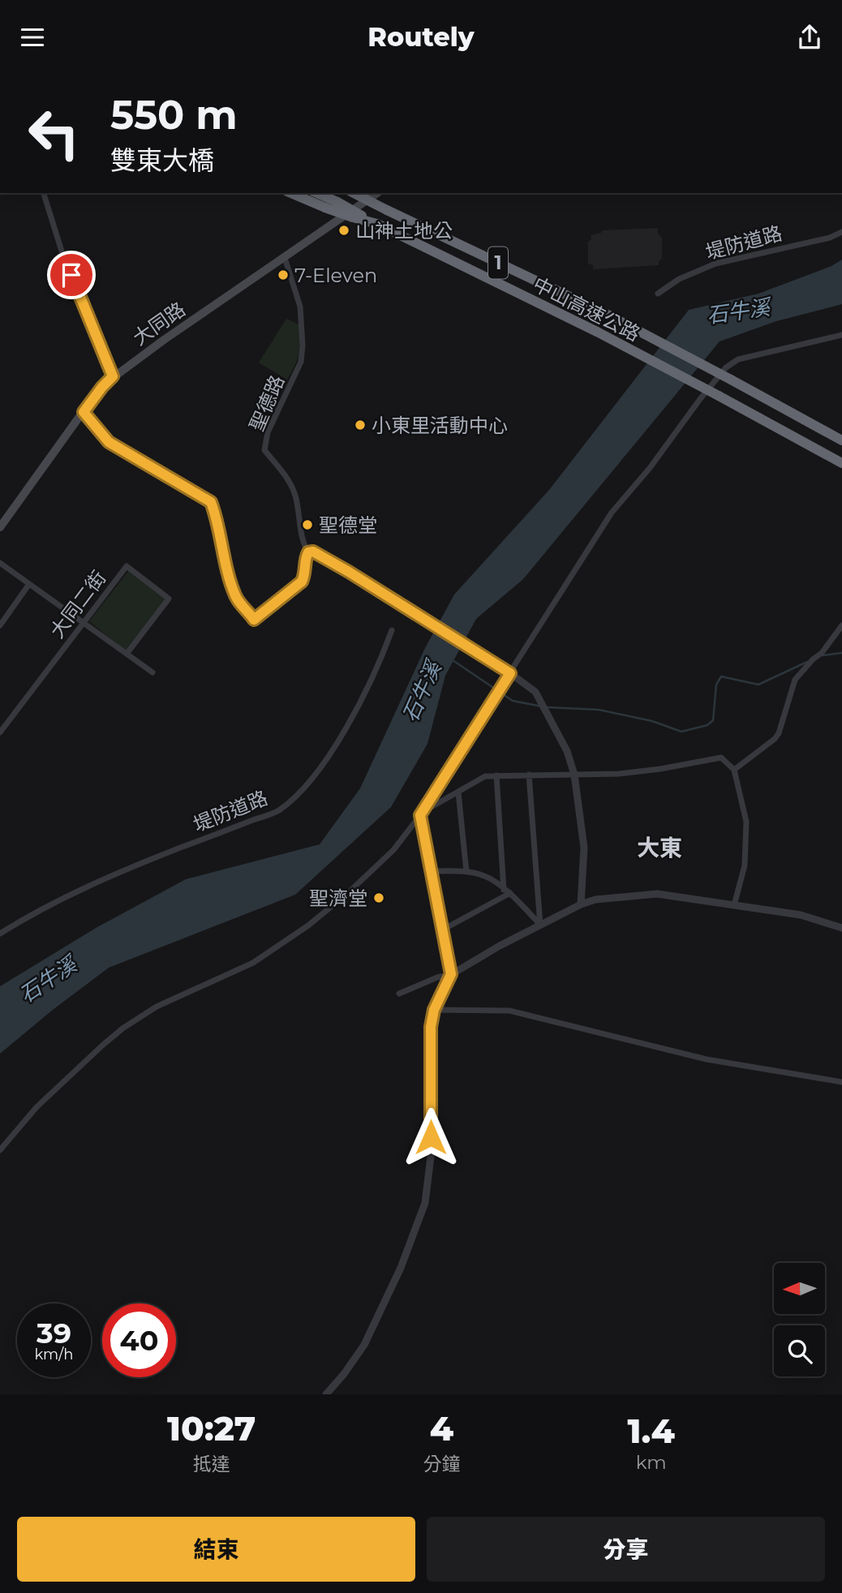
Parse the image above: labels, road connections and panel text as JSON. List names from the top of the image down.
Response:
{
  "streets": {
    "highway": ["1", "中山高速公路"],
    "main road": ["大同路"],
    "street": ["堤防道路", "聖德路", "大同二街"]
  },
  "crossings": [
    ["大同路", "聖德路"]
  ],
  "districts": ["大東"],
  "water": ["石牛溪"],
  "places": [
    "山神土地公",
    "7-Eleven",
    "小東里活動中心",
    "聖德堂",
    "聖濟堂"
  ],
  "north": "left",
  "page": {
    "header": "Routely",
    "turn": ["550 m", "雙東大橋"],
    "speed": "39 km/h",
    "limit": "40",
    "eta": [
      "10:27",
      "抵達",
      "4",
      "分鐘",
      "1.4",
      "km"
    ],
    "buttons": ["結束", "分享"]
  }
}
